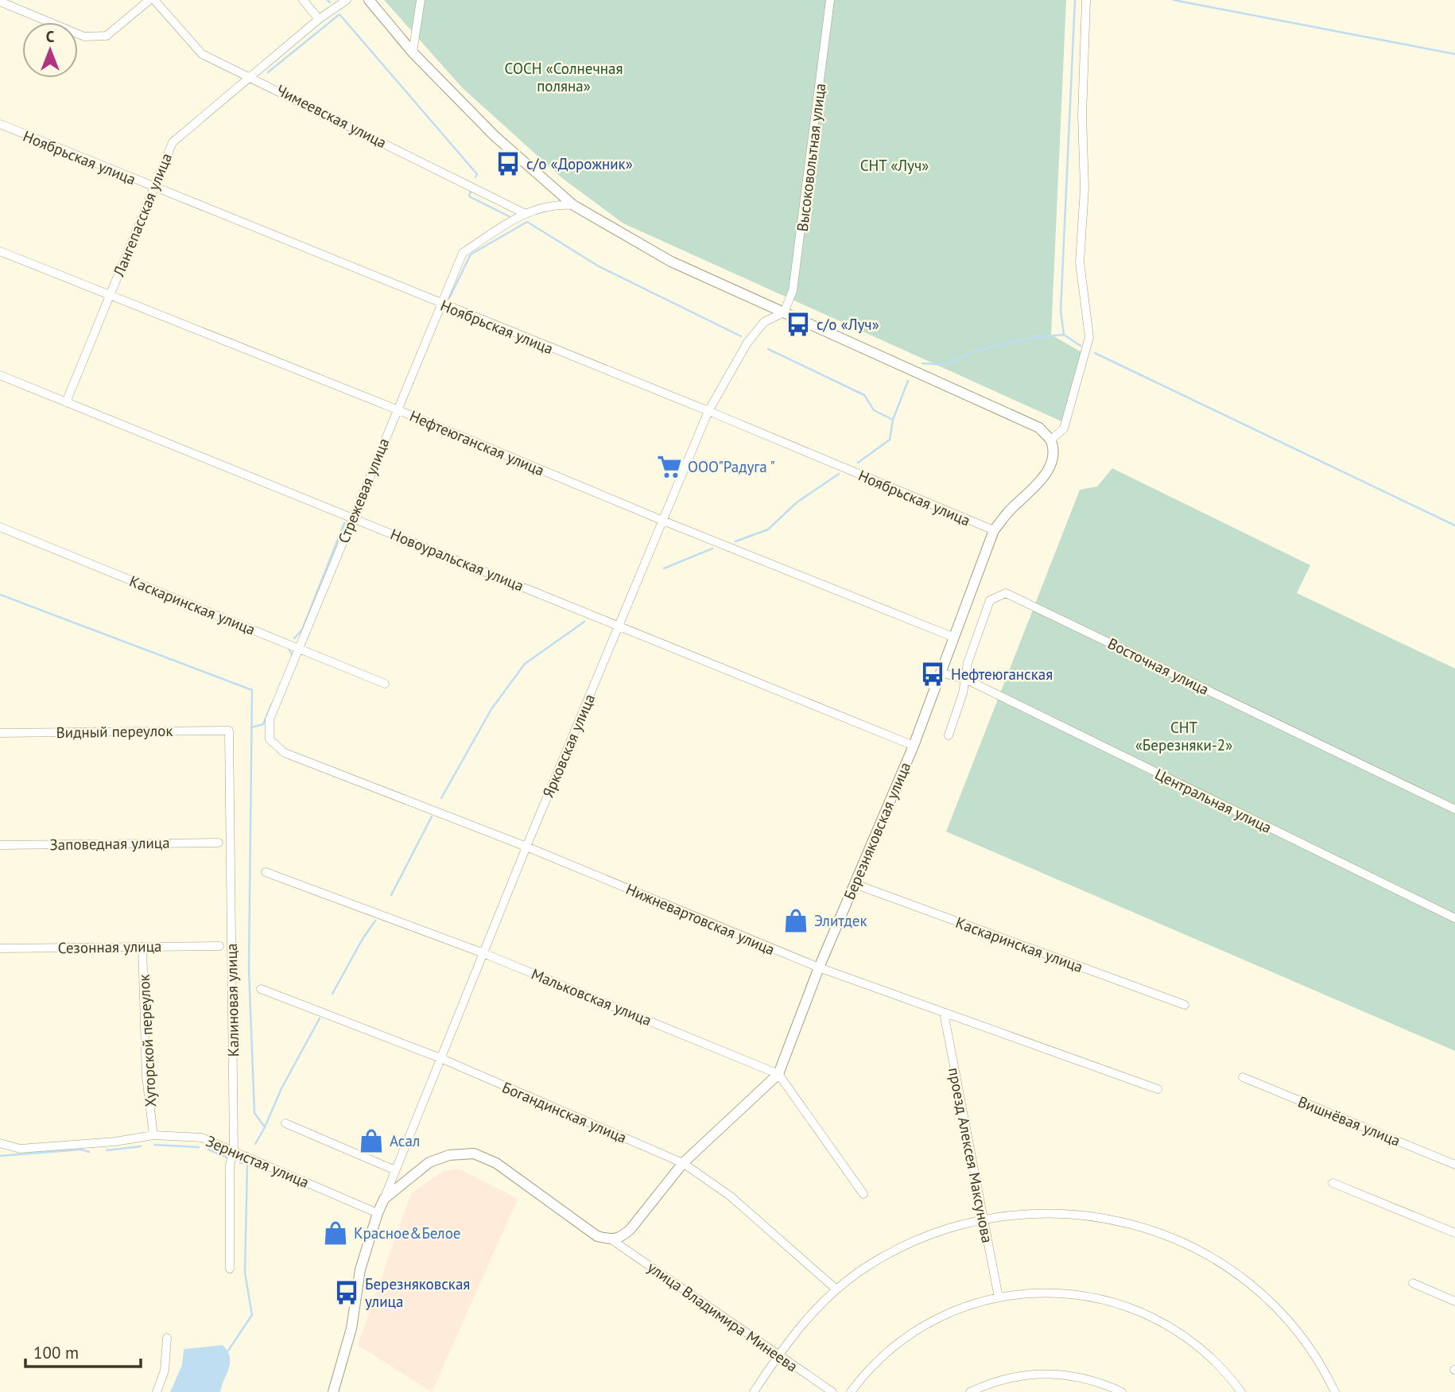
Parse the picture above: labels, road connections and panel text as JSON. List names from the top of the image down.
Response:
{
  "streets": {
    "street": [
      "Чимеевская улица",
      "Ноябрьская улица",
      "Высоковольтная улица",
      "Лангепасская улица",
      "Нефтеюганская улица",
      "Стрежевая улица",
      "Новоуральская улица",
      "Каскаринская улица",
      "Восточная улица",
      "Видный переулок",
      "Ярковская улица",
      "Центральная улица",
      "Березняковская улица",
      "Заповедная улица",
      "Нижневартовская улица",
      "Сезонная улица",
      "Мальковская улица",
      "Калиновая улица",
      "Хуторской переулок",
      "Богандинская улица",
      "Вишнёвая улица",
      "проезд Алексея Максунова",
      "Зернистая улица",
      "улица Владимира Минеева"
    ]
  },
  "crossings": [
    ["Чимеевская улица", "Лангепасская улица"],
    ["Чимеевская улица", "Стрежевая улица"],
    ["Ноябрьская улица", "Лангепасская улица"],
    ["Ноябрьская улица", "Стрежевая улица"],
    ["Ноябрьская улица", "Ярковская улица"],
    ["Ноябрьская улица", "Березняковская улица"],
    ["Высоковольтная улица", "Ярковская улица"],
    ["Лангепасская улица", "Нефтеюганская улица"],
    ["Лангепасская улица", "Новоуральская улица"],
    ["Нефтеюганская улица", "Стрежевая улица"],
    ["Нефтеюганская улица", "Ярковская улица"],
    ["Нефтеюганская улица", "Березняковская улица"],
    ["Стрежевая улица", "Новоуральская улица"],
    ["Стрежевая улица", "Каскаринская улица"],
    ["Стрежевая улица", "Нижневартовская улица"],
    ["Новоуральская улица", "Ярковская улица"],
    ["Новоуральская улица", "Березняковская улица"],
    ["Каскаринская улица", "Березняковская улица"],
    ["Восточная улица", "Центральная улица"],
    ["Видный переулок", "Калиновая улица"],
    ["Ярковская улица", "Нижневартовская улица"],
    ["Ярковская улица", "Мальковская улица"],
    ["Ярковская улица", "Богандинская улица"],
    ["Центральная улица", "Березняковская улица"],
    ["Березняковская улица", "Нижневартовская улица"],
    ["Березняковская улица", "Мальковская улица"],
    ["Березняковская улица", "Богандинская улица"],
    ["Березняковская улица", "улица Владимира Минеева"],
    ["Нижневартовская улица", "проезд Алексея Максунова"],
    ["Сезонная улица", "Хуторской переулок"],
    ["Калиновая улица", "Зернистая улица"],
    ["Хуторской переулок", "Зернистая улица"]
  ],
  "parks": ["СОСН «Солнечная поляна»", "СНТ «Луч»", "СНТ «Березняки-2»"],
  "places": {
    "bus stop": [
      "с/о «Дорожник»",
      "с/о «Луч»",
      "Нефтеюганская",
      "Березняковская улица"
    ],
    "supermarket": ["ООО\"Радуга \""],
    "shop": ["Элитдек", "Асал", "Красное&Белое"]
  },
  "scale_bar": "100 m",
  "north": "top"
}
